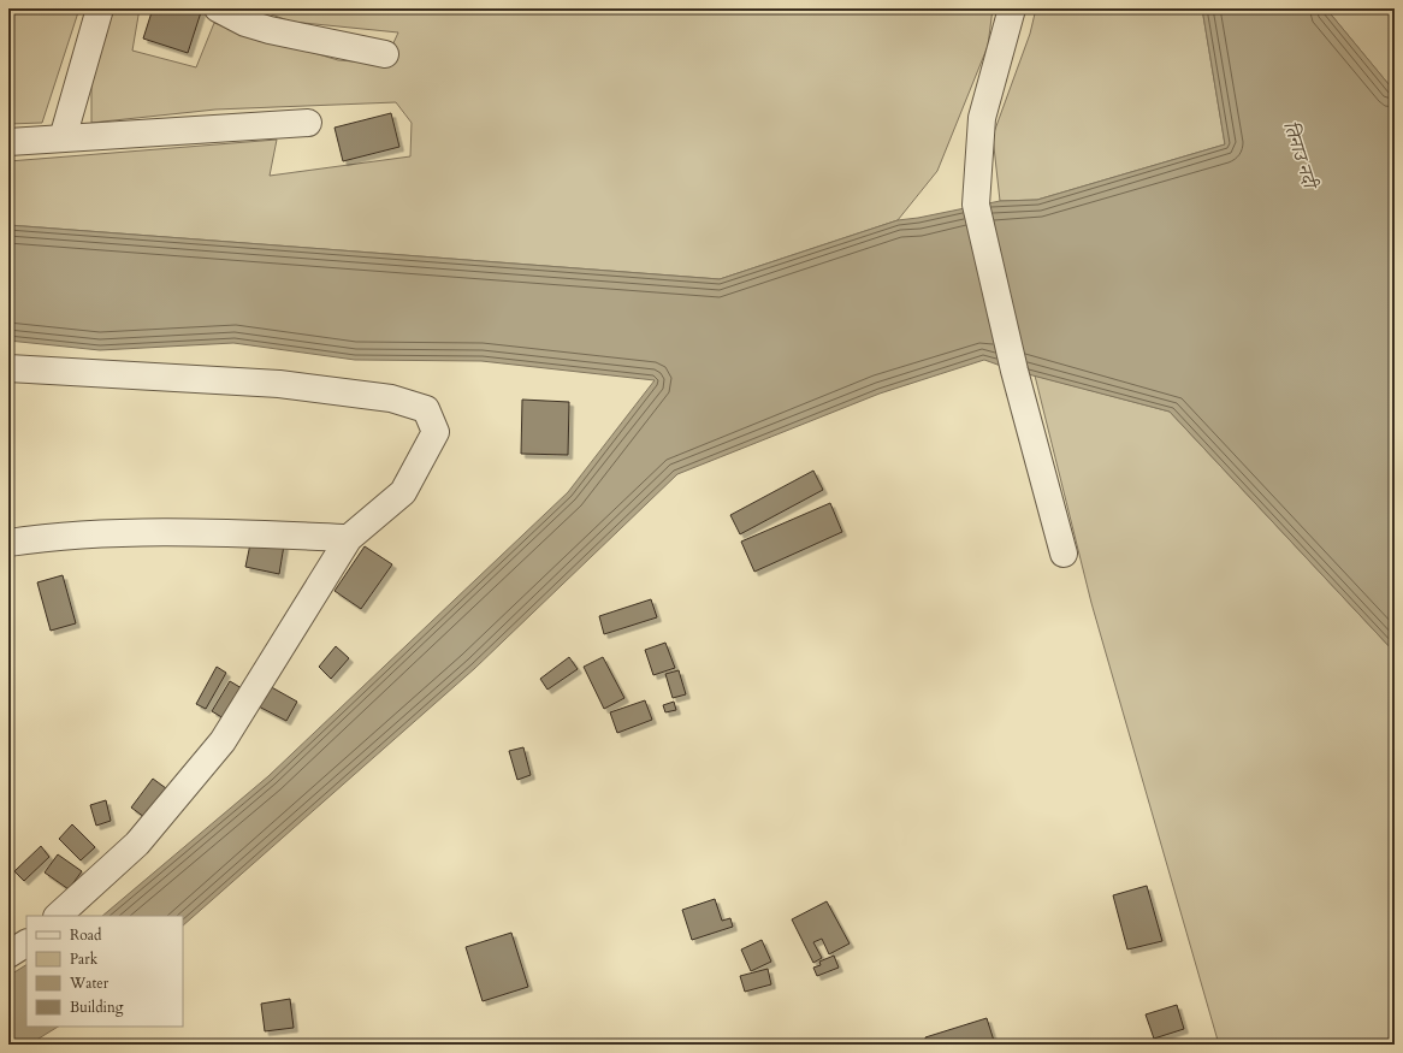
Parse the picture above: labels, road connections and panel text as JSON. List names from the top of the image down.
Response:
{
  "water": ["तिनाउ नदी"],
  "legend": [
    "Road",
    "Park",
    "Water",
    "Building"
  ]
}
